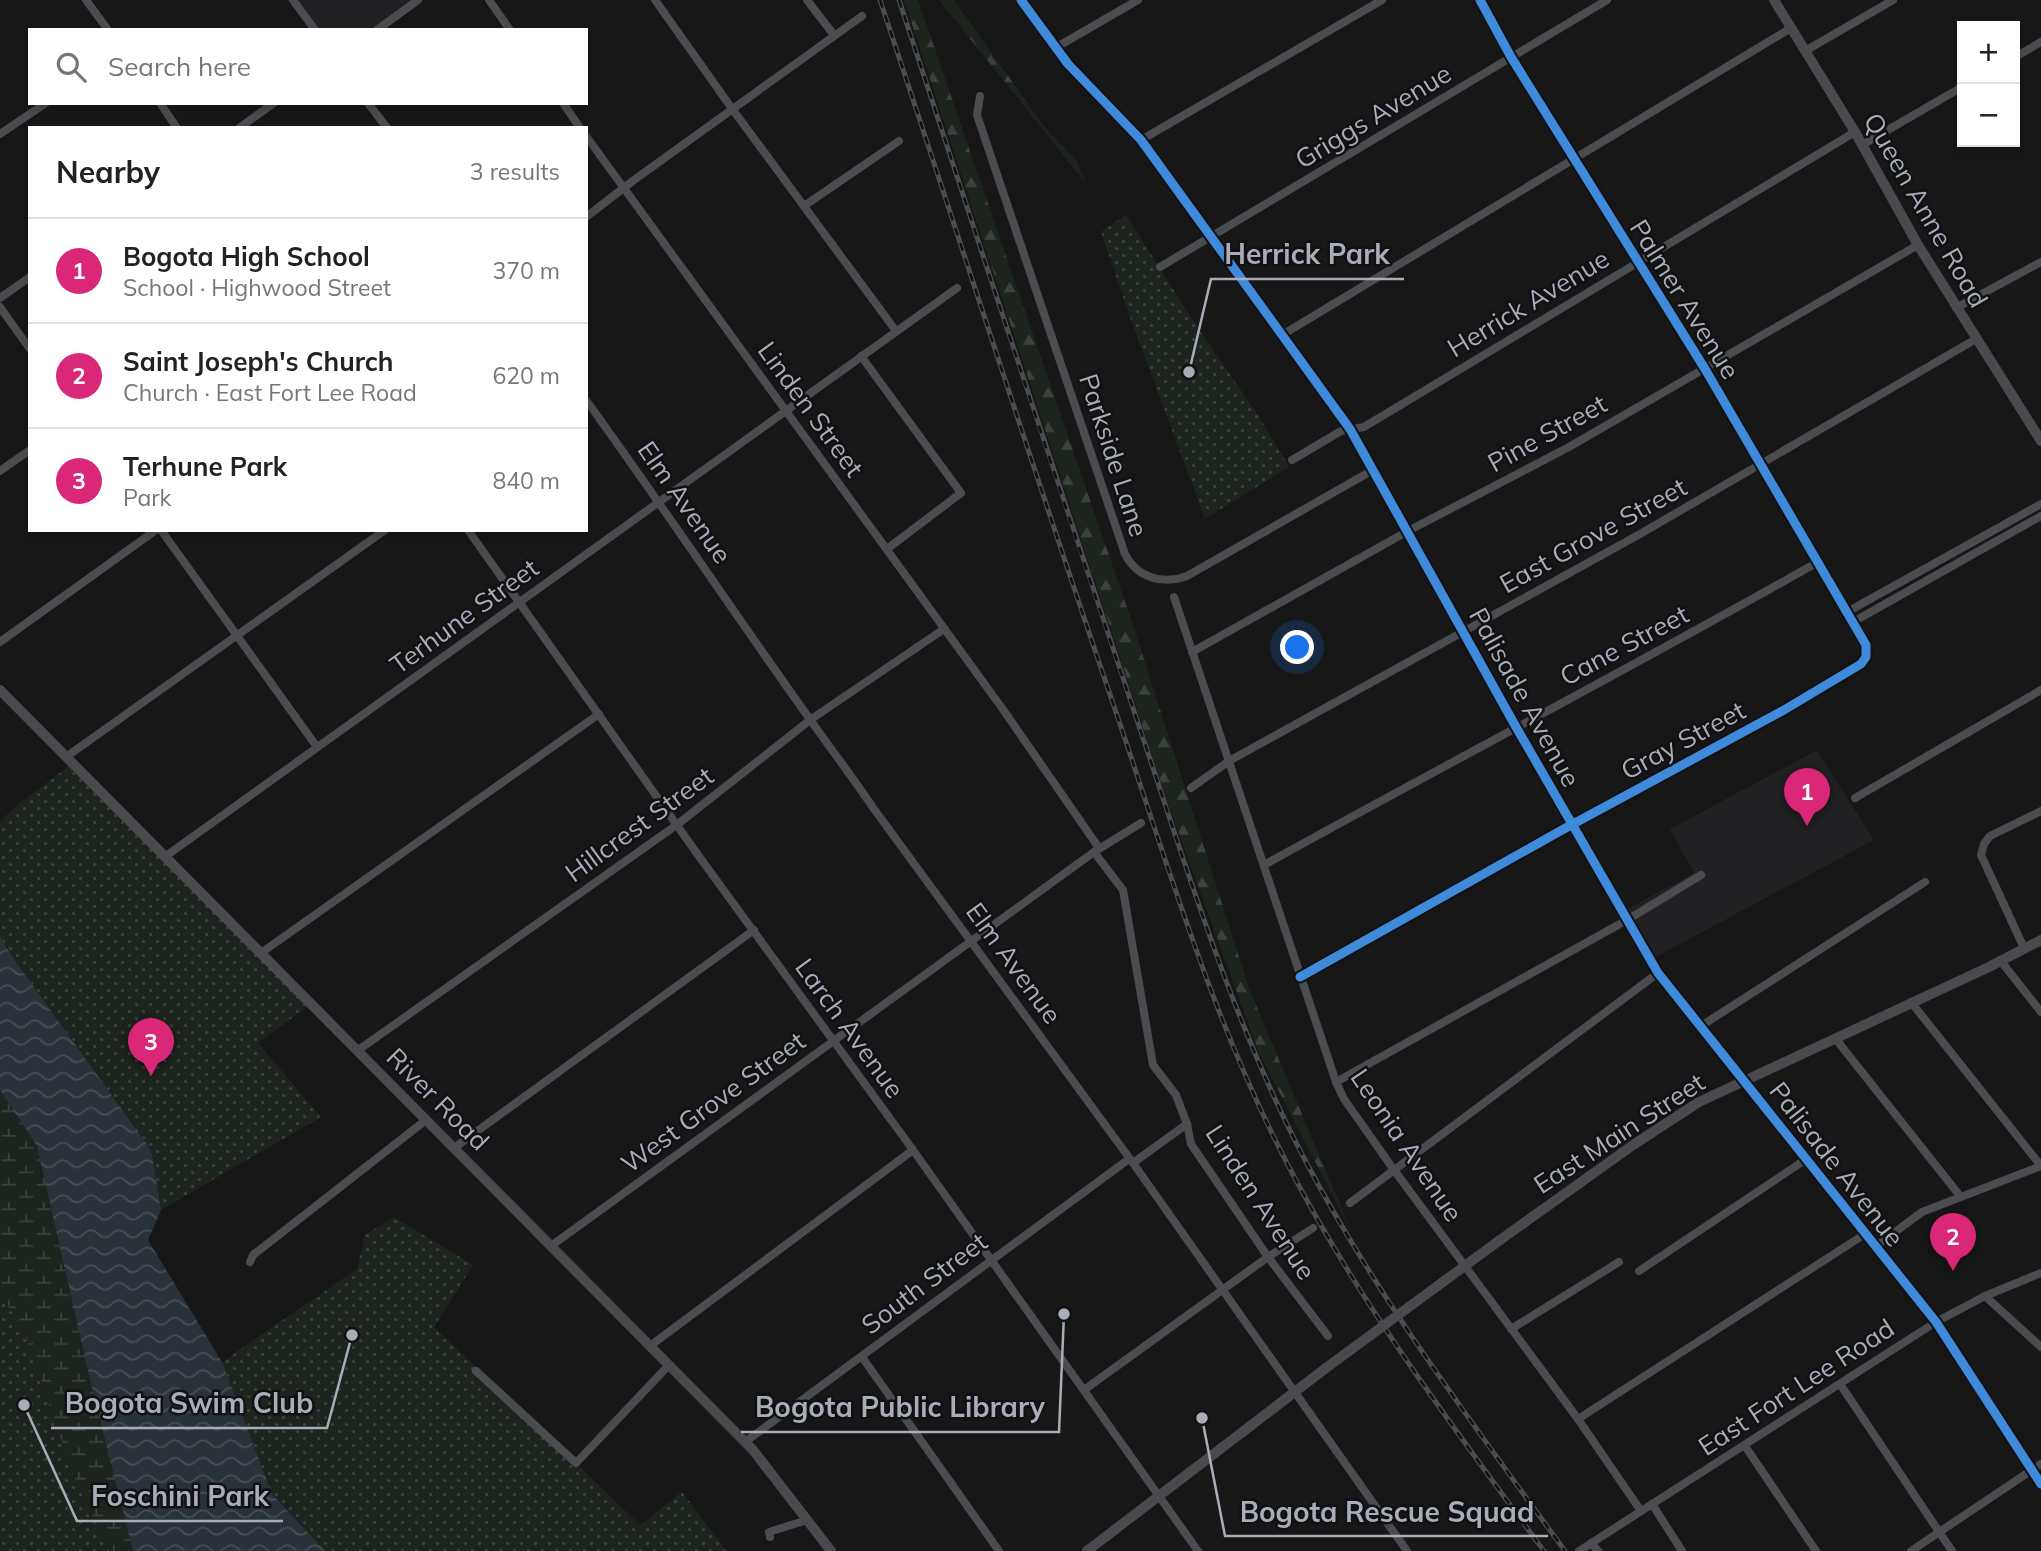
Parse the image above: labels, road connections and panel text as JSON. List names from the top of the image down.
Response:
{
  "streets": {
    "main road": [
      "Queen Anne Road",
      "Palisade Avenue",
      "River Road",
      "East Main Street"
    ],
    "street": [
      "Griggs Avenue",
      "Palmer Avenue",
      "Herrick Avenue",
      "Linden Street",
      "Pine Street",
      "Parkside Lane",
      "Elm Avenue",
      "East Grove Street",
      "Terhune Street",
      "Cane Street",
      "Gray Street",
      "Hillcrest Street",
      "Larch Avenue",
      "West Grove Street",
      "Leonia Avenue",
      "Linden Avenue",
      "South Street",
      "East Fort Lee Road"
    ]
  },
  "crossings": [
    ["Griggs Avenue", "Palmer Avenue"],
    ["Griggs Avenue", "Palisade Avenue"],
    ["Queen Anne Road", "Herrick Avenue"],
    ["Queen Anne Road", "Pine Street"],
    ["Queen Anne Road", "East Grove Street"],
    ["Palmer Avenue", "Herrick Avenue"],
    ["Palmer Avenue", "Pine Street"],
    ["Palmer Avenue", "East Grove Street"],
    ["Palmer Avenue", "Cane Street"],
    ["Palmer Avenue", "Gray Street"],
    ["Herrick Avenue", "Palisade Avenue"],
    ["Linden Street", "Terhune Street"],
    ["Linden Street", "Hillcrest Street"],
    ["Linden Street", "Linden Avenue"],
    ["Pine Street", "Palisade Avenue"],
    ["Pine Street", "Leonia Avenue"],
    ["Parkside Lane", "Palisade Avenue"],
    ["Elm Avenue", "Terhune Street"],
    ["Elm Avenue", "Hillcrest Street"],
    ["Elm Avenue", "West Grove Street"],
    ["Elm Avenue", "East Main Street"],
    ["Elm Avenue", "South Street"],
    ["East Grove Street", "Palisade Avenue"],
    ["East Grove Street", "Leonia Avenue"],
    ["Terhune Street", "Larch Avenue"],
    ["Terhune Street", "River Road"],
    ["Cane Street", "Palisade Avenue"],
    ["Cane Street", "Leonia Avenue"],
    ["Palisade Avenue", "Gray Street"],
    ["Palisade Avenue", "East Main Street"],
    ["Palisade Avenue", "East Fort Lee Road"],
    ["Gray Street", "Leonia Avenue"],
    ["Hillcrest Street", "Larch Avenue"],
    ["Hillcrest Street", "River Road"],
    ["Larch Avenue", "West Grove Street"],
    ["Larch Avenue", "East Main Street"],
    ["Larch Avenue", "South Street"],
    ["River Road", "West Grove Street"],
    ["River Road", "South Street"],
    ["West Grove Street", "Linden Avenue"],
    ["Leonia Avenue", "East Fort Lee Road"],
    ["Linden Avenue", "South Street"]
  ],
  "places": [
    "Herrick Park",
    "Bogota Public Library",
    "Bogota Swim Club",
    "Foschini Park",
    "Bogota Rescue Squad"
  ],
  "page": {
    "map_buttons": ["+", "−"],
    "search": "Search here",
    "heading": ["Nearby", "3 results"],
    "list": [
      {
        "mark": "1",
        "name": "Bogota High School",
        "note": "School · Highwood Street",
        "value": "370 m"
      },
      {
        "mark": "2",
        "name": "Saint Joseph's Church",
        "note": "Church · East Fort Lee Road",
        "value": "620 m"
      },
      {
        "mark": "3",
        "name": "Terhune Park",
        "note": "Park",
        "value": "840 m"
      }
    ],
    "pins": ["1", "3", "2"]
  }
}
